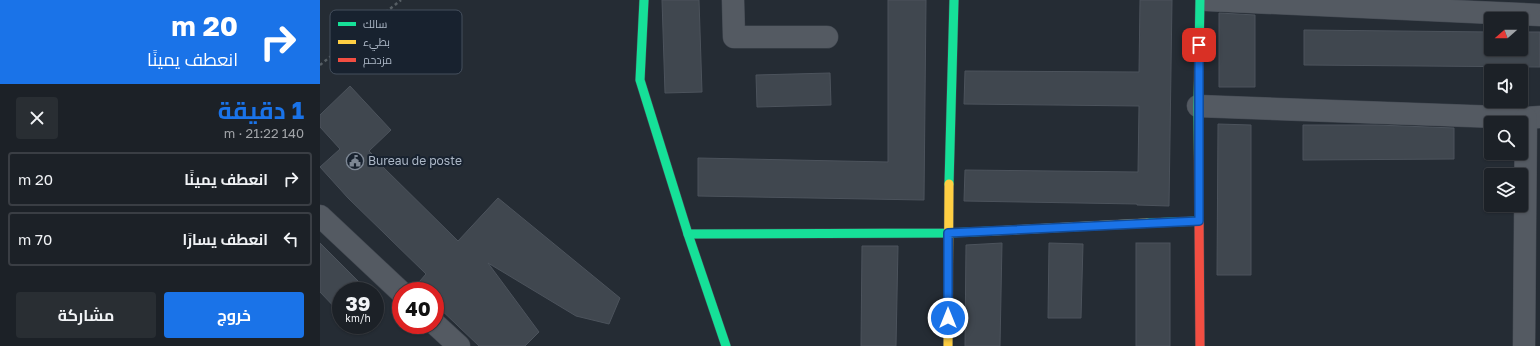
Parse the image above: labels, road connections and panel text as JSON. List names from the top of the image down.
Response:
{
  "places": {
    "public building": ["Bureau de poste"]
  },
  "legend": ["سالك", "بطيء", "مزدحم"],
  "north": "left",
  "page": {
    "turn": ["20 m", "انعطف يمينًا"],
    "heading": ["1 دقيقة", "140 m · 21:22"],
    "list": [
      {
        "name": "انعطف يمينًا",
        "value": "20 m"
      },
      {
        "name": "انعطف يسارًا",
        "value": "70 m"
      }
    ],
    "speed": "39 km/h",
    "limit": "40",
    "buttons": ["خروج", "مشاركة"]
  }
}
